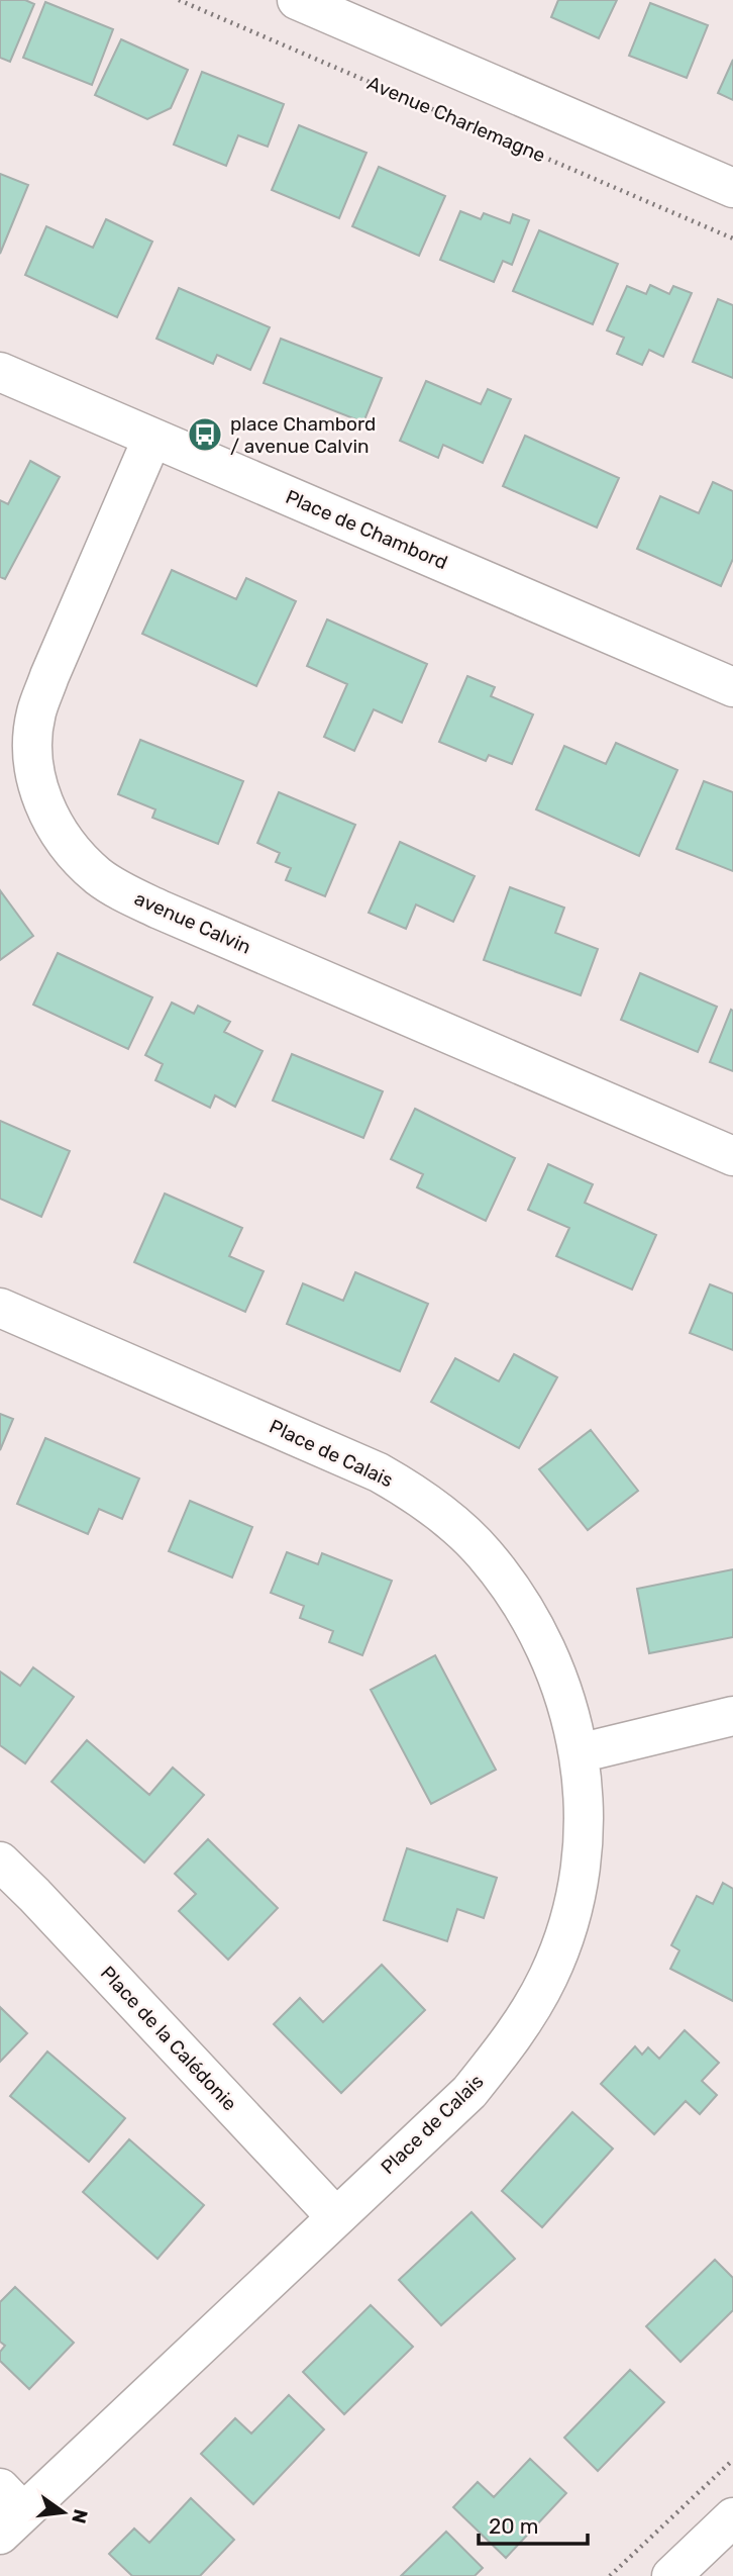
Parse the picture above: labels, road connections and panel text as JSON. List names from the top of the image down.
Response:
{
  "streets": {
    "street": [
      "Place de Chambord",
      "avenue Calvin",
      "Place de Calais",
      "Place de la Calédonie"
    ],
    "path": ["Avenue Charlemagne"]
  },
  "crossings": [
    ["Place de Chambord", "avenue Calvin"],
    ["Place de Calais", "Place de la Calédonie"]
  ],
  "places": {
    "bus stop": ["place Chambord / avenue Calvin"]
  },
  "scale_bar": "20 m",
  "north": "right"
}
